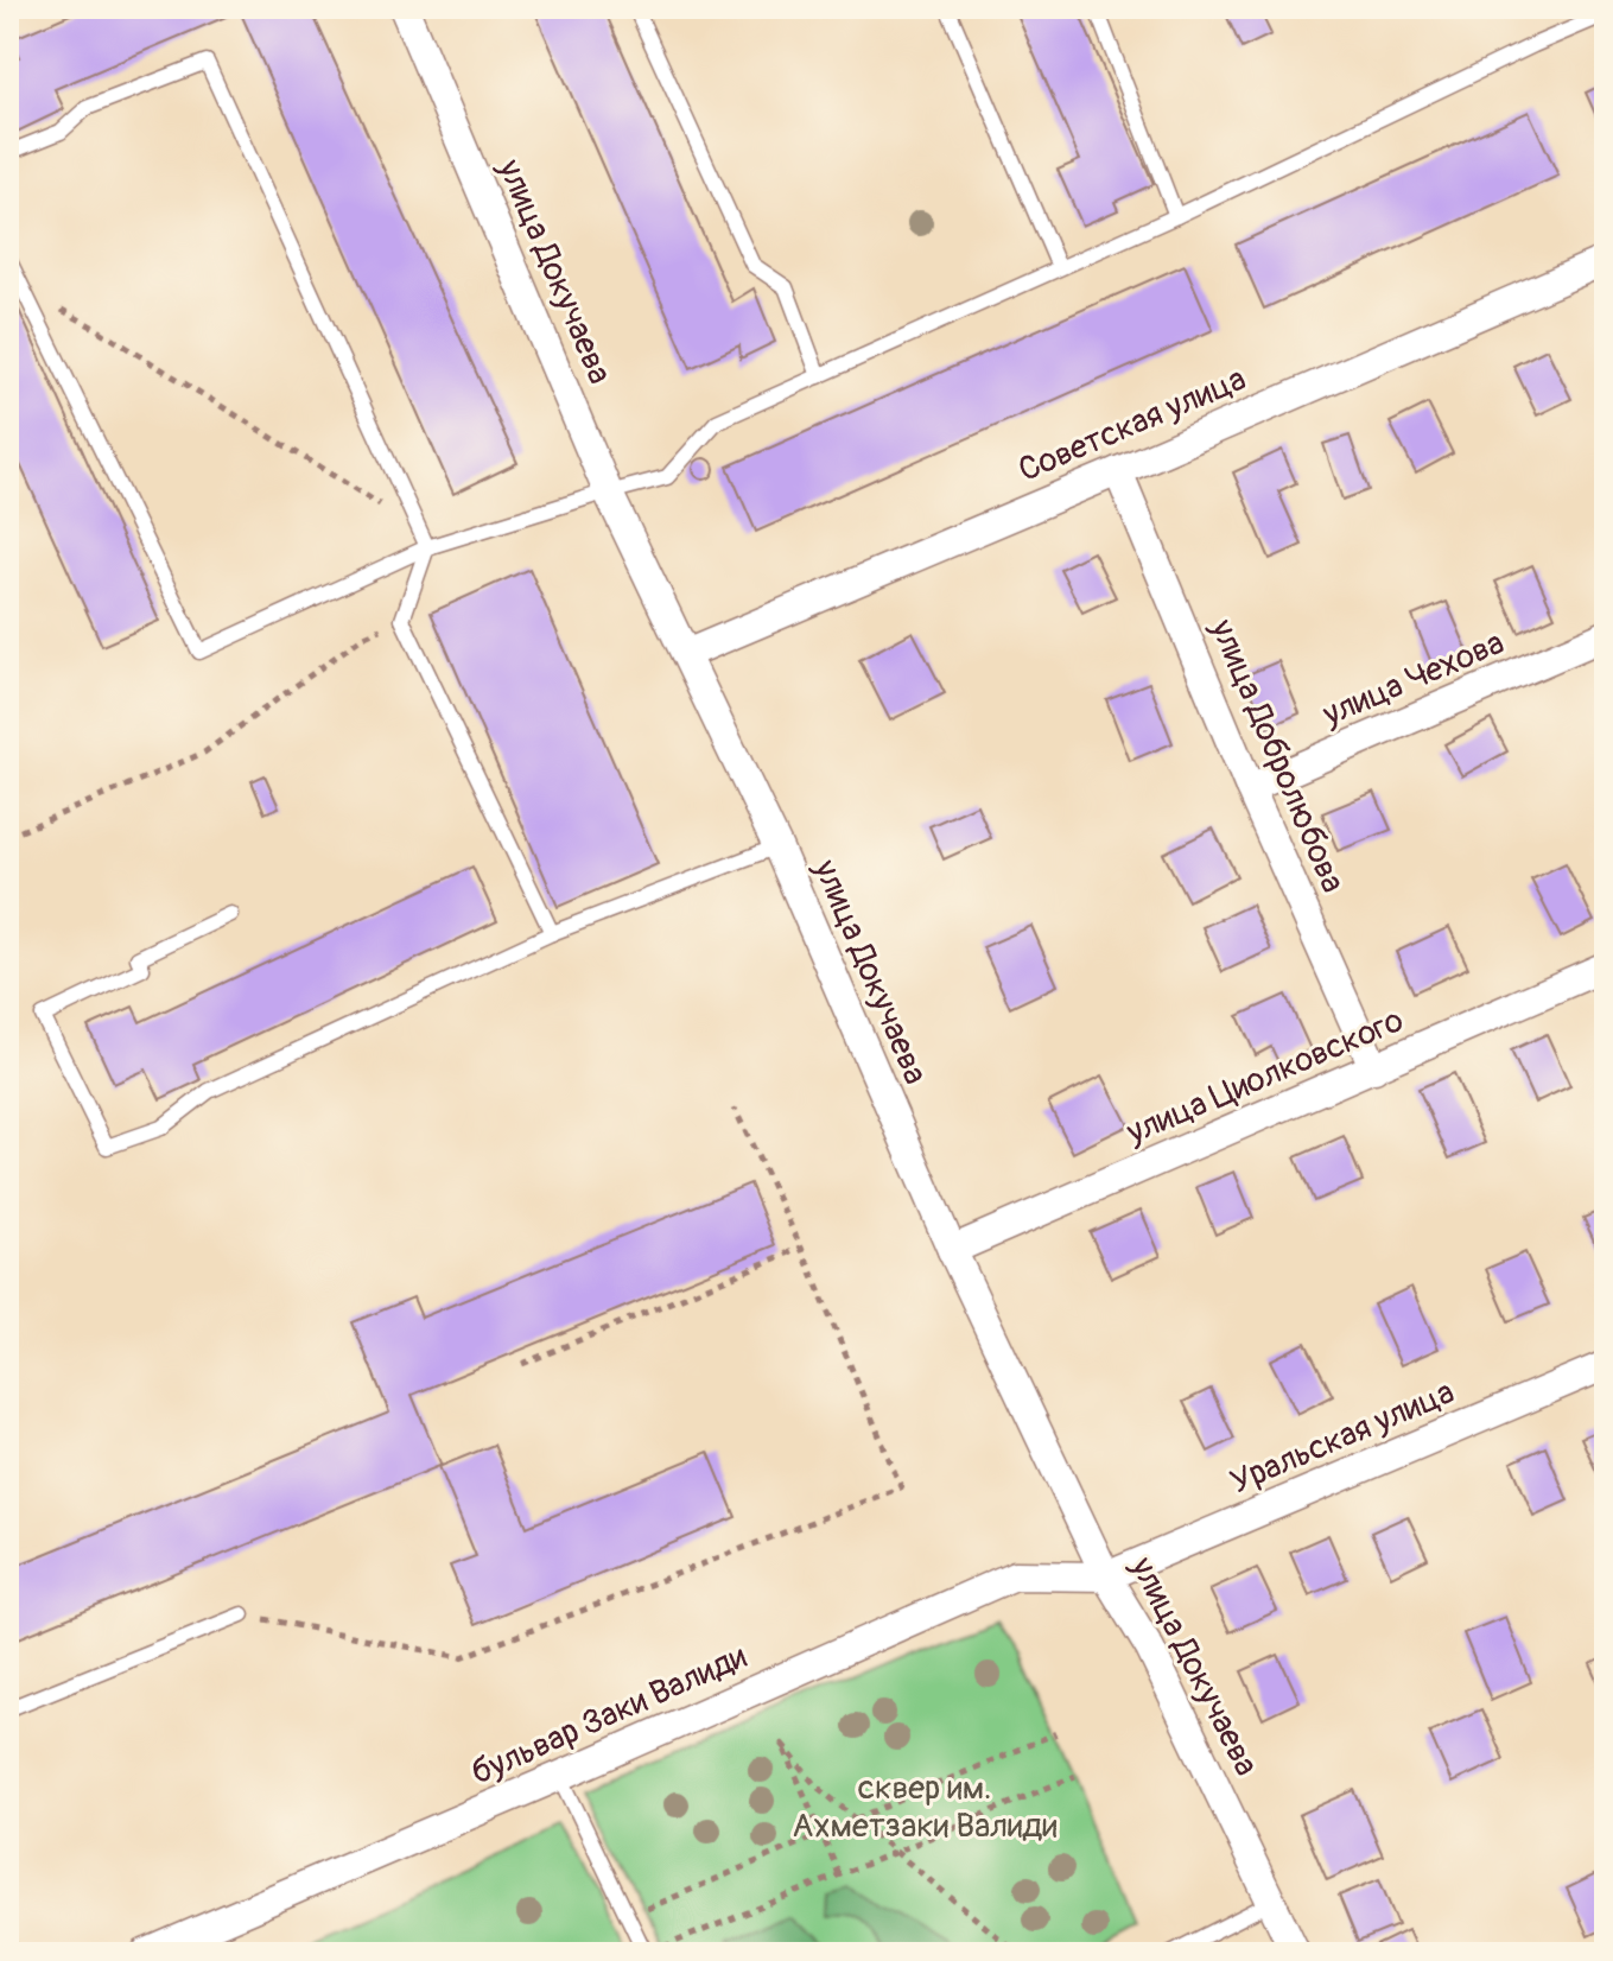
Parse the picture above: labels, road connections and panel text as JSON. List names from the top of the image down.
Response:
{
  "streets": {
    "street": [
      "улица Докучаева",
      "Советская улица",
      "улица Чехова",
      "улица Добролюбова",
      "улица Циолковского",
      "Уральская улица",
      "бульвар Заки Валиди"
    ]
  },
  "crossings": [
    ["улица Докучаева", "Советская улица"],
    ["улица Докучаева", "улица Циолковского"],
    ["улица Докучаева", "Уральская улица"],
    ["улица Докучаева", "бульвар Заки Валиди"],
    ["Советская улица", "улица Добролюбова"],
    ["улица Чехова", "улица Добролюбова"],
    ["улица Добролюбова", "улица Циолковского"],
    ["Уральская улица", "бульвар Заки Валиди"]
  ],
  "parks": ["сквер им. Ахметзаки Валиди"]
}
